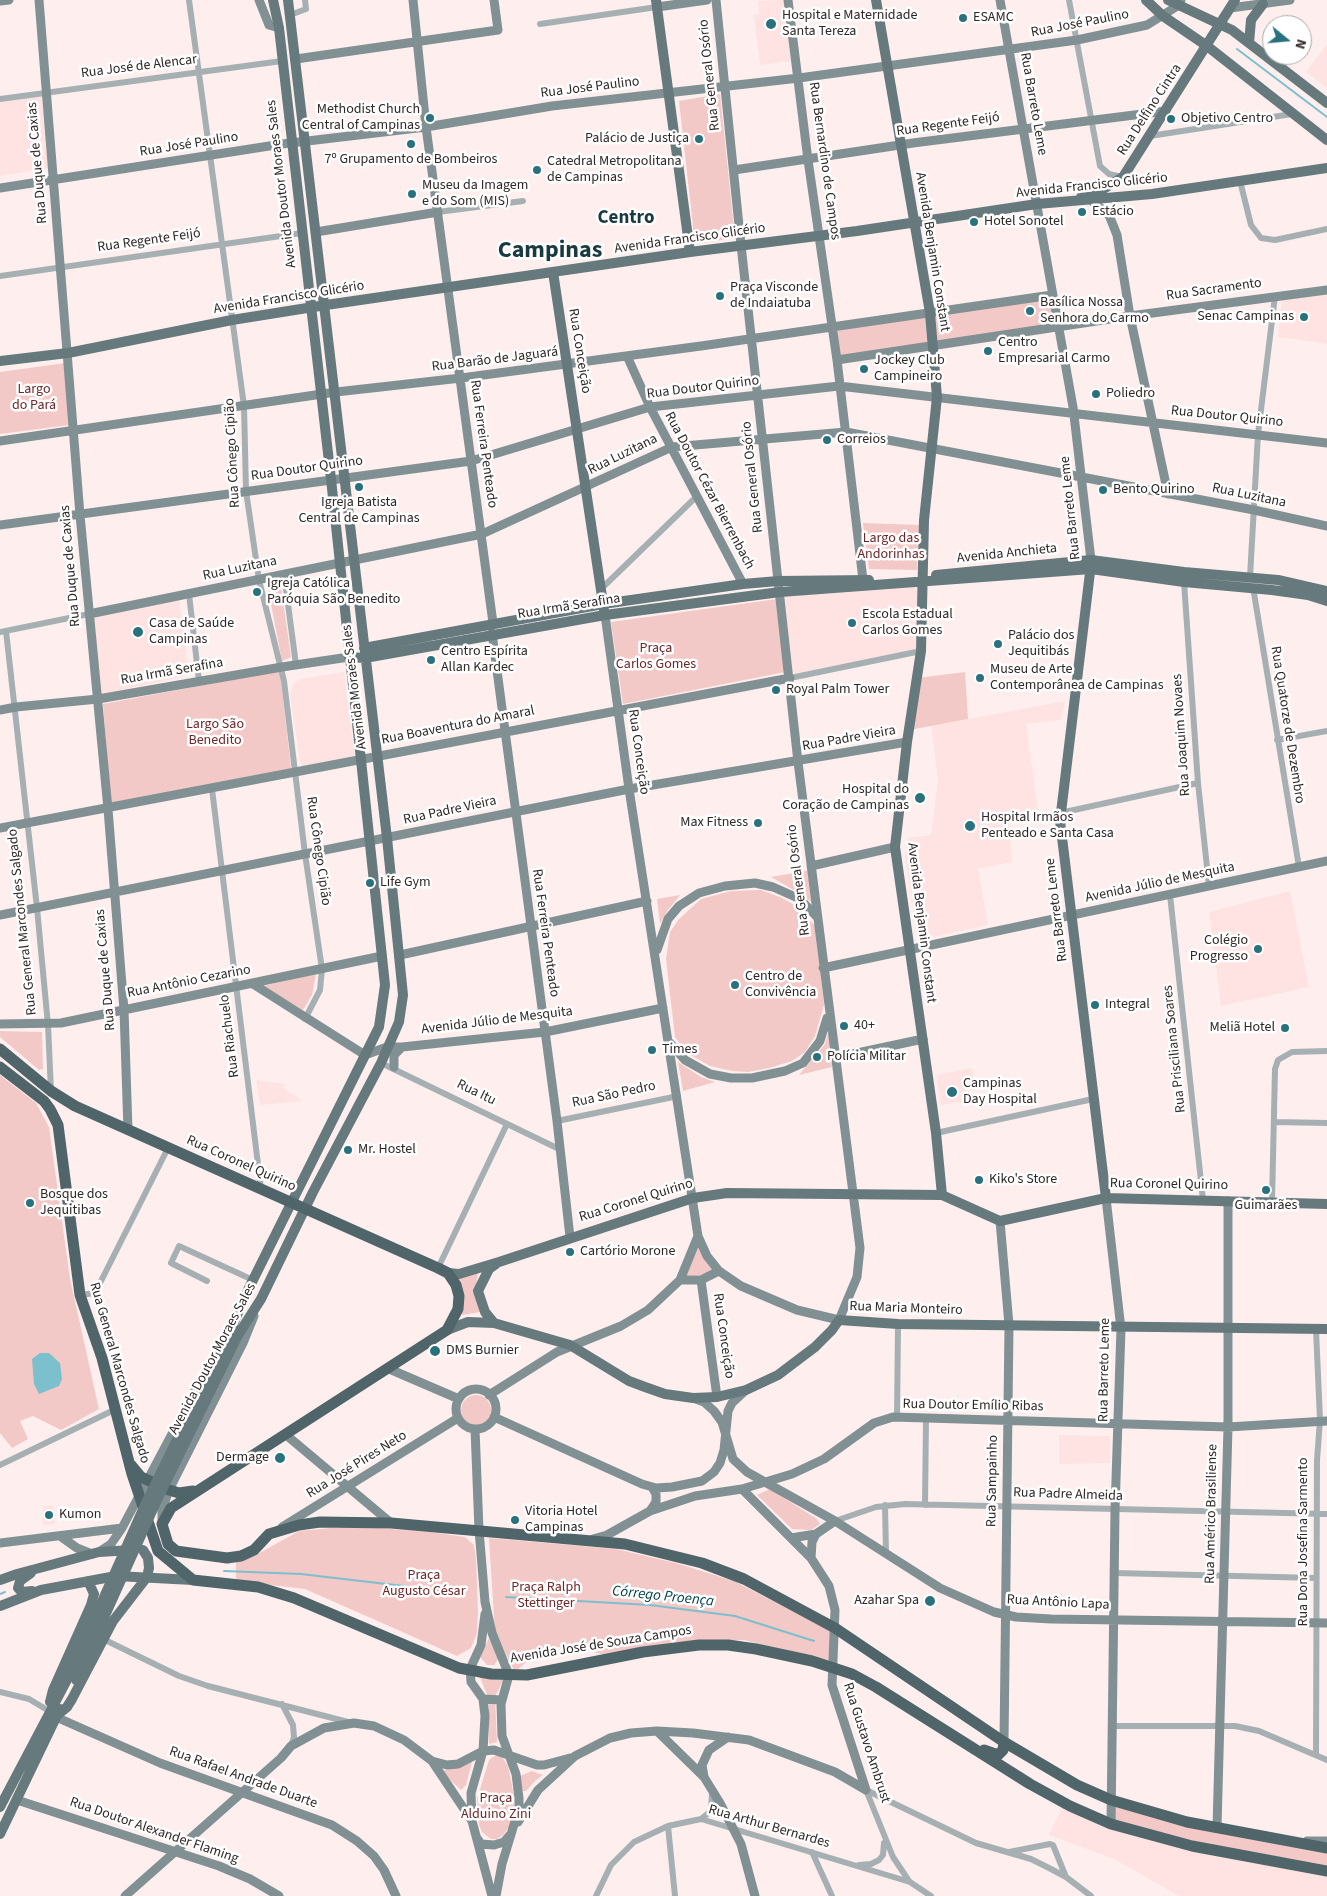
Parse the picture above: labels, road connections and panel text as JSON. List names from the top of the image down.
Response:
{
  "streets": {
    "highway": ["Rua General Marcondes Salgado", "Rua Coronel Quirino", "Avenida José de Souza Campos"],
    "main road": [
      "Rua José Paulino",
      "Rua General Osório",
      "Rua Barreto Leme",
      "Rua Delfino Cintra",
      "Rua Regente Feijó",
      "Rua Bernardino de Campos",
      "Rua Duque de Caxias",
      "Avenida Doutor Moraes Sales",
      "Avenida Francisco Glicério",
      "Avenida Benjamin Constant",
      "Rua Sacramento",
      "Rua Conceição",
      "Rua Barão de Jaguará",
      "Rua Doutor Quirino",
      "Rua Ferreira Penteado",
      "Rua Luzitana",
      "Rua Doutor Cézar Bierrenbach",
      "Avenida Anchieta",
      "Rua Irmã Serafina",
      "Avenida Moraes Sales",
      "Rua Boaventura do Amaral",
      "Rua Padre Vieira",
      "Avenida Júlio de Mesquita",
      "Rua Antônio Cezarino",
      "Rua Maria Monteiro",
      "Rua Doutor Emílio Ribas",
      "Rua José Pires Neto",
      "Rua Sampainho",
      "Rua Padre Almeida",
      "Rua Américo Brasiliense",
      "Rua Antônio Lapa",
      "Rua Gustavo Ambrust",
      "Rua Rafael Andrade Duarte",
      "Rua Doutor Alexander Flaming"
    ],
    "street": [
      "Rua José de Alencar",
      "Rua Cônego Cipião",
      "Rua Quatorze de Dezembro",
      "Rua Joaquim Novaes",
      "Rua Riachuelo",
      "Rua Prisciliana Soares",
      "Rua Itu",
      "Rua São Pedro",
      "Rua Dona Josefina Sarmento",
      "Rua Arthur Bernardes"
    ]
  },
  "crossings": [
    ["Rua José Paulino", "Rua General Osório"],
    ["Rua José Paulino", "Rua Barreto Leme"],
    ["Rua José Paulino", "Rua Bernardino de Campos"],
    ["Rua José Paulino", "Rua Duque de Caxias"],
    ["Rua José Paulino", "Avenida Doutor Moraes Sales"],
    ["Rua José Paulino", "Avenida Benjamin Constant"],
    ["Rua José Paulino", "Rua Ferreira Penteado"],
    ["Rua José Paulino", "Rua Cônego Cipião"],
    ["Rua José de Alencar", "Rua Duque de Caxias"],
    ["Rua José de Alencar", "Avenida Doutor Moraes Sales"],
    ["Rua José de Alencar", "Rua Cônego Cipião"],
    ["Rua General Osório", "Rua Regente Feijó"],
    ["Rua General Osório", "Avenida Francisco Glicério"],
    ["Rua General Osório", "Rua Conceição"],
    ["Rua General Osório", "Rua Barão de Jaguará"],
    ["Rua General Osório", "Rua Doutor Quirino"],
    ["Rua General Osório", "Rua Luzitana"],
    ["Rua General Osório", "Avenida Anchieta"],
    ["Rua General Osório", "Rua Irmã Serafina"],
    ["Rua General Osório", "Rua Boaventura do Amaral"],
    ["Rua General Osório", "Rua Padre Vieira"],
    ["Rua General Osório", "Avenida Júlio de Mesquita"],
    ["Rua General Osório", "Rua Coronel Quirino"],
    ["Rua General Osório", "Rua Maria Monteiro"],
    ["Rua Barreto Leme", "Rua Regente Feijó"],
    ["Rua Barreto Leme", "Avenida Francisco Glicério"],
    ["Rua Barreto Leme", "Rua Sacramento"],
    ["Rua Barreto Leme", "Rua Barão de Jaguará"],
    ["Rua Barreto Leme", "Rua Doutor Quirino"],
    ["Rua Barreto Leme", "Rua Luzitana"],
    ["Rua Barreto Leme", "Avenida Anchieta"],
    ["Rua Barreto Leme", "Avenida Júlio de Mesquita"],
    ["Rua Barreto Leme", "Rua Coronel Quirino"],
    ["Rua Barreto Leme", "Rua Maria Monteiro"],
    ["Rua Barreto Leme", "Rua Doutor Emílio Ribas"],
    ["Rua Barreto Leme", "Rua Padre Almeida"],
    ["Rua Barreto Leme", "Rua Antônio Lapa"],
    ["Rua Barreto Leme", "Avenida José de Souza Campos"],
    ["Rua Delfino Cintra", "Rua Regente Feijó"],
    ["Rua Delfino Cintra", "Avenida Francisco Glicério"],
    ["Rua Regente Feijó", "Rua Bernardino de Campos"],
    ["Rua Regente Feijó", "Rua Duque de Caxias"],
    ["Rua Regente Feijó", "Avenida Doutor Moraes Sales"],
    ["Rua Regente Feijó", "Avenida Benjamin Constant"],
    ["Rua Regente Feijó", "Rua Cônego Cipião"],
    ["Rua Bernardino de Campos", "Avenida Francisco Glicério"],
    ["Rua Bernardino de Campos", "Rua Sacramento"],
    ["Rua Bernardino de Campos", "Rua Barão de Jaguará"],
    ["Rua Bernardino de Campos", "Rua Doutor Quirino"],
    ["Rua Bernardino de Campos", "Rua Luzitana"],
    ["Rua Bernardino de Campos", "Avenida Anchieta"],
    ["Rua Duque de Caxias", "Avenida Francisco Glicério"],
    ["Rua Duque de Caxias", "Rua Barão de Jaguará"],
    ["Rua Duque de Caxias", "Rua Doutor Quirino"],
    ["Rua Duque de Caxias", "Rua Luzitana"],
    ["Rua Duque de Caxias", "Rua Irmã Serafina"],
    ["Rua Duque de Caxias", "Rua Boaventura do Amaral"],
    ["Rua Duque de Caxias", "Rua Padre Vieira"],
    ["Rua Duque de Caxias", "Rua Antônio Cezarino"],
    ["Rua Duque de Caxias", "Rua Coronel Quirino"],
    ["Avenida Doutor Moraes Sales", "Avenida Francisco Glicério"],
    ["Avenida Doutor Moraes Sales", "Rua Barão de Jaguará"],
    ["Avenida Doutor Moraes Sales", "Avenida Moraes Sales"],
    ["Avenida Doutor Moraes Sales", "Avenida Júlio de Mesquita"],
    ["Avenida Doutor Moraes Sales", "Rua General Marcondes Salgado"],
    ["Avenida Doutor Moraes Sales", "Rua Itu"],
    ["Avenida Doutor Moraes Sales", "Rua Coronel Quirino"],
    ["Avenida Doutor Moraes Sales", "Rua Rafael Andrade Duarte"],
    ["Avenida Doutor Moraes Sales", "Rua Doutor Alexander Flaming"],
    ["Avenida Francisco Glicério", "Avenida Benjamin Constant"],
    ["Avenida Francisco Glicério", "Rua Conceição"],
    ["Avenida Francisco Glicério", "Rua Ferreira Penteado"],
    ["Avenida Francisco Glicério", "Rua Cônego Cipião"],
    ["Avenida Francisco Glicério", "Avenida Moraes Sales"],
    ["Avenida Benjamin Constant", "Rua Sacramento"],
    ["Avenida Benjamin Constant", "Rua Barão de Jaguará"],
    ["Avenida Benjamin Constant", "Rua Doutor Quirino"],
    ["Avenida Benjamin Constant", "Rua Luzitana"],
    ["Avenida Benjamin Constant", "Avenida Anchieta"],
    ["Avenida Benjamin Constant", "Rua Boaventura do Amaral"],
    ["Avenida Benjamin Constant", "Rua Padre Vieira"],
    ["Avenida Benjamin Constant", "Avenida Júlio de Mesquita"],
    ["Avenida Benjamin Constant", "Rua Coronel Quirino"],
    ["Rua Sacramento", "Rua Quatorze de Dezembro"],
    ["Rua Conceição", "Rua Barão de Jaguará"],
    ["Rua Conceição", "Rua Doutor Quirino"],
    ["Rua Conceição", "Rua Luzitana"],
    ["Rua Conceição", "Rua Irmã Serafina"],
    ["Rua Conceição", "Rua Boaventura do Amaral"],
    ["Rua Conceição", "Rua Padre Vieira"],
    ["Rua Conceição", "Avenida Júlio de Mesquita"],
    ["Rua Conceição", "Rua São Pedro"],
    ["Rua Conceição", "Rua Coronel Quirino"],
    ["Rua Conceição", "Rua Maria Monteiro"],
    ["Rua Barão de Jaguará", "Rua Ferreira Penteado"],
    ["Rua Barão de Jaguará", "Rua Cônego Cipião"],
    ["Rua Barão de Jaguará", "Rua Doutor Cézar Bierrenbach"],
    ["Rua Barão de Jaguará", "Avenida Moraes Sales"],
    ["Rua Doutor Quirino", "Rua Ferreira Penteado"],
    ["Rua Doutor Quirino", "Rua Cônego Cipião"],
    ["Rua Doutor Quirino", "Rua Doutor Cézar Bierrenbach"],
    ["Rua Doutor Quirino", "Avenida Moraes Sales"],
    ["Rua Doutor Quirino", "Rua Quatorze de Dezembro"],
    ["Rua Ferreira Penteado", "Rua Luzitana"],
    ["Rua Ferreira Penteado", "Rua Irmã Serafina"],
    ["Rua Ferreira Penteado", "Rua Boaventura do Amaral"],
    ["Rua Ferreira Penteado", "Rua Padre Vieira"],
    ["Rua Ferreira Penteado", "Avenida Júlio de Mesquita"],
    ["Rua Ferreira Penteado", "Rua Itu"],
    ["Rua Ferreira Penteado", "Rua São Pedro"],
    ["Rua Ferreira Penteado", "Rua Coronel Quirino"],
    ["Rua Cônego Cipião", "Rua Luzitana"],
    ["Rua Cônego Cipião", "Rua Irmã Serafina"],
    ["Rua Cônego Cipião", "Rua Boaventura do Amaral"],
    ["Rua Cônego Cipião", "Rua Padre Vieira"],
    ["Rua Cônego Cipião", "Rua Antônio Cezarino"],
    ["Rua Luzitana", "Rua Doutor Cézar Bierrenbach"],
    ["Rua Luzitana", "Avenida Moraes Sales"],
    ["Rua Luzitana", "Rua Quatorze de Dezembro"],
    ["Rua Luzitana", "Rua General Marcondes Salgado"],
    ["Rua Doutor Cézar Bierrenbach", "Rua Irmã Serafina"],
    ["Avenida Anchieta", "Rua Irmã Serafina"],
    ["Avenida Anchieta", "Rua Quatorze de Dezembro"],
    ["Avenida Anchieta", "Rua Joaquim Novaes"],
    ["Rua Irmã Serafina", "Avenida Moraes Sales"],
    ["Rua Irmã Serafina", "Rua General Marcondes Salgado"],
    ["Avenida Moraes Sales", "Rua Boaventura do Amaral"],
    ["Avenida Moraes Sales", "Rua Padre Vieira"],
    ["Avenida Moraes Sales", "Avenida Júlio de Mesquita"],
    ["Avenida Moraes Sales", "Rua Antônio Cezarino"],
    ["Avenida Moraes Sales", "Rua Itu"],
    ["Rua Quatorze de Dezembro", "Avenida Júlio de Mesquita"],
    ["Rua Boaventura do Amaral", "Rua General Marcondes Salgado"],
    ["Rua Boaventura do Amaral", "Rua Riachuelo"],
    ["Rua Joaquim Novaes", "Avenida Júlio de Mesquita"],
    ["Rua Padre Vieira", "Rua General Marcondes Salgado"],
    ["Rua Padre Vieira", "Rua Riachuelo"],
    ["Avenida Júlio de Mesquita", "Rua Prisciliana Soares"],
    ["Rua General Marcondes Salgado", "Rua Antônio Cezarino"],
    ["Rua General Marcondes Salgado", "Rua Coronel Quirino"],
    ["Rua Antônio Cezarino", "Rua Riachuelo"],
    ["Rua Riachuelo", "Rua Coronel Quirino"],
    ["Rua Prisciliana Soares", "Rua Coronel Quirino"],
    ["Rua Coronel Quirino", "Rua Sampainho"],
    ["Rua Coronel Quirino", "Rua Américo Brasiliense"],
    ["Rua Maria Monteiro", "Rua Sampainho"],
    ["Rua Maria Monteiro", "Rua Américo Brasiliense"],
    ["Rua Maria Monteiro", "Rua Dona Josefina Sarmento"],
    ["Rua Doutor Emílio Ribas", "Rua Sampainho"],
    ["Rua Doutor Emílio Ribas", "Rua Américo Brasiliense"],
    ["Rua Doutor Emílio Ribas", "Rua Dona Josefina Sarmento"],
    ["Rua Doutor Emílio Ribas", "Rua Antônio Lapa"],
    ["Rua Doutor Emílio Ribas", "Rua Gustavo Ambrust"],
    ["Rua Sampainho", "Rua Padre Almeida"],
    ["Rua Sampainho", "Rua Antônio Lapa"],
    ["Rua Padre Almeida", "Rua Américo Brasiliense"],
    ["Rua Padre Almeida", "Rua Dona Josefina Sarmento"],
    ["Rua Padre Almeida", "Rua Antônio Lapa"],
    ["Rua Américo Brasiliense", "Rua Antônio Lapa"],
    ["Rua Dona Josefina Sarmento", "Rua Antônio Lapa"],
    ["Avenida José de Souza Campos", "Rua Gustavo Ambrust"],
    ["Rua Gustavo Ambrust", "Rua Arthur Bernardes"]
  ],
  "districts": ["Centro", "Campinas"],
  "water": ["Córrego Proença"],
  "parks": [
    "Largo do Pará",
    "Largo das Andorinhas",
    "Praça Carlos Gomes",
    "Largo São Benedito",
    "Praça Augusto César",
    "Praça Ralph Stettinger",
    "Praça Alduino Zini"
  ],
  "places": [
    "ESAMC",
    "Hospital e Maternidade Santa Tereza",
    "Methodist Church Central of Campinas",
    "Objetivo Centro",
    "Palácio de Justiça",
    "7º Grupamento de Bombeiros",
    "Catedral Metropolitana de Campinas",
    "Museu da Imagem e do Som (MIS)",
    "Estácio",
    "Hotel Sonotel",
    "Praça Visconde de Indaiatuba",
    "Basílica Nossa Senhora do Carmo",
    "Senac Campinas",
    "Centro Empresarial Carmo",
    "Jockey Club Campineiro",
    "Poliedro",
    "Correios",
    "Igreja Batista Central de Campinas",
    "Bento Quirino",
    "Igreja Católica Paróquia São Benedito",
    "Escola Estadual Carlos Gomes",
    "Casa de Saúde Campinas",
    "Palácio dos Jequitibás",
    "Centro Espírita Allan Kardec",
    "Museu de Arte Contemporânea de Campinas",
    "Royal Palm Tower",
    "Hospital do Coração de Campinas",
    "Max Fitness",
    "Hospital Irmãos Penteado e Santa Casa",
    "Life Gym",
    "Colégio Progresso",
    "Centro de Convivência",
    "Integral",
    "40+",
    "Meliã Hotel",
    "Times",
    "Polícia Militar",
    "Campinas Day Hospital",
    "Mr. Hostel",
    "Kiko's Store",
    "Guimarães",
    "Bosque dos Jequitibas",
    "Cartório Morone",
    "DMS Burnier",
    "Dermage",
    "Kumon",
    "Vitoria Hotel Campinas",
    "Azahar Spa"
  ],
  "north": "right"
}
